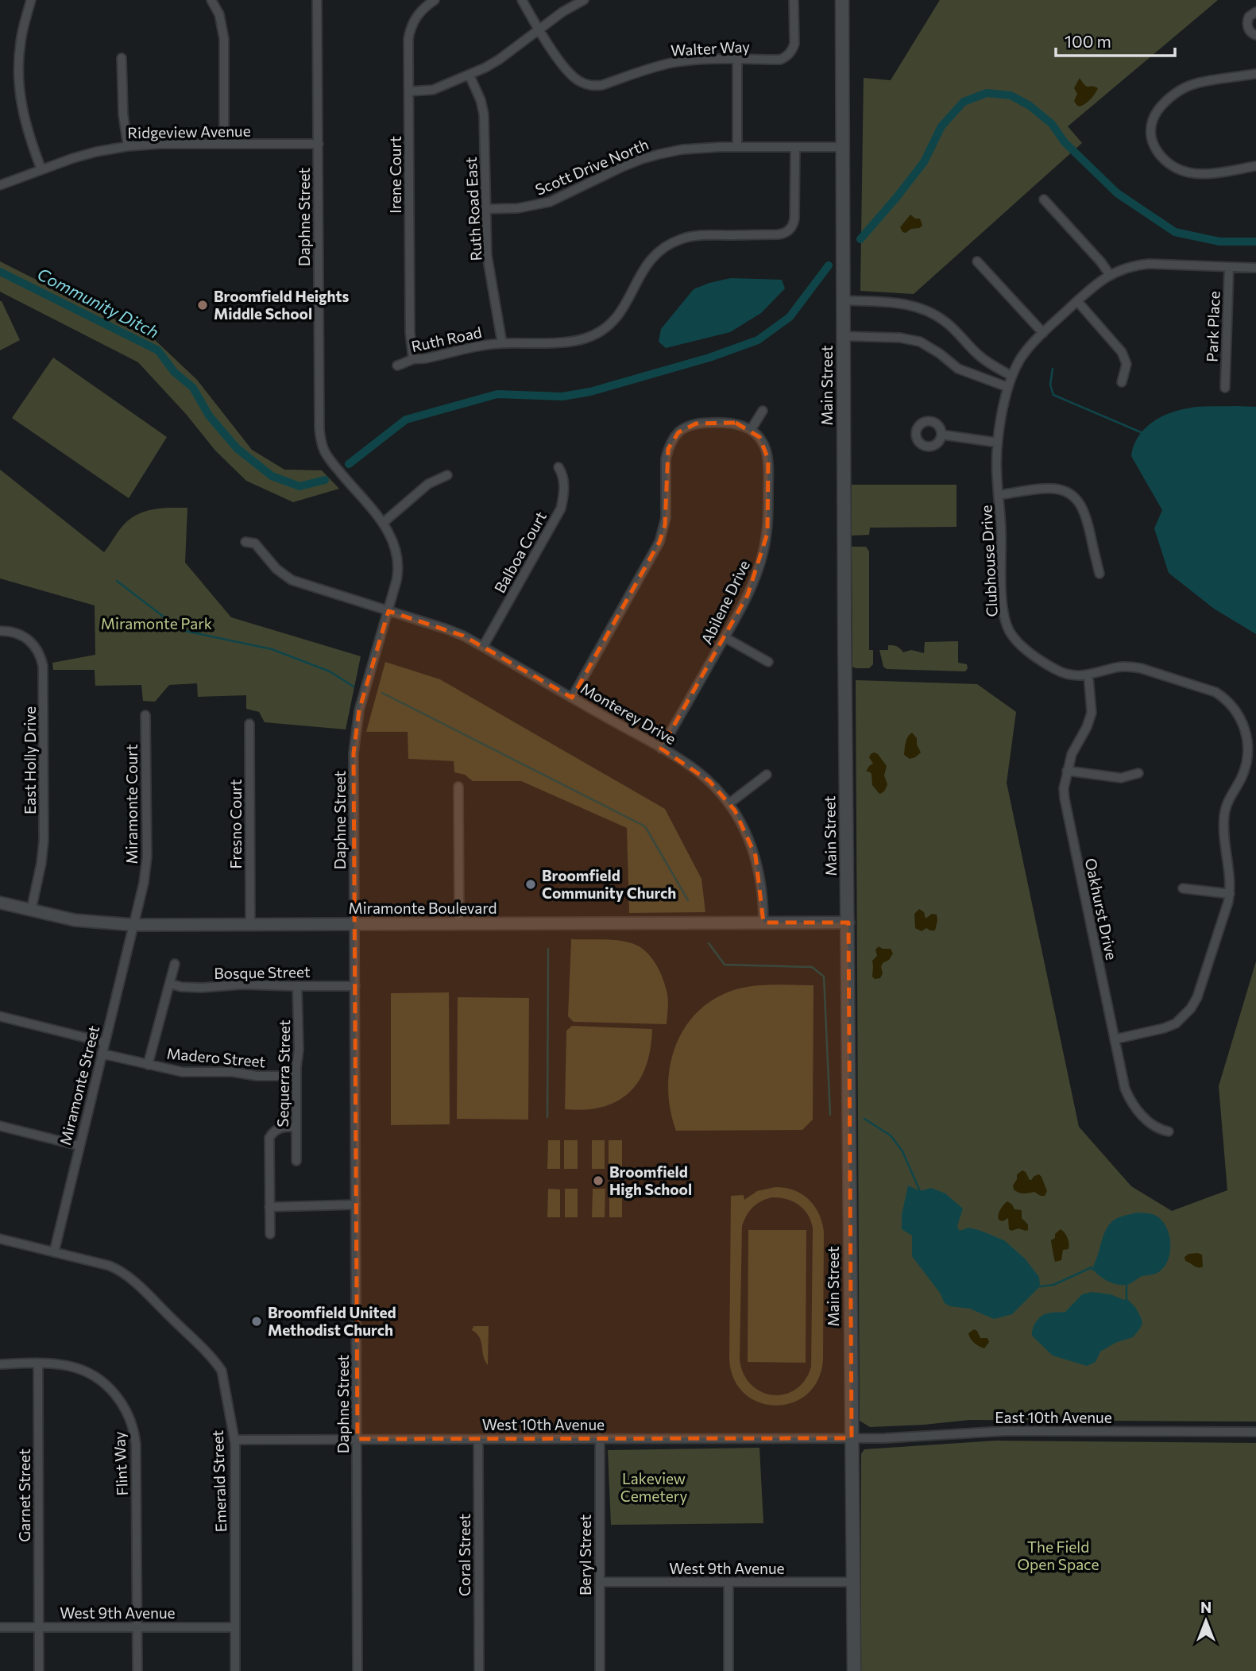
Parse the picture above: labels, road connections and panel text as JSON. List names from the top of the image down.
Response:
{
  "streets": {
    "main road": ["Main Street"],
    "street": [
      "Walter Way",
      "Ridgeview Avenue",
      "Scott Drive North",
      "Irene Court",
      "Ruth Road East",
      "Daphne Street",
      "Park Place",
      "Ruth Road",
      "Balboa Court",
      "Clubhouse Drive",
      "Abilene Drive",
      "Monterey Drive",
      "East Holly Drive",
      "Miramonte Court",
      "Fresno Court",
      "Miramonte Boulevard",
      "Oakhurst Drive",
      "Bosque Street",
      "Madero Street",
      "Sequerra Street",
      "Miramonte Street",
      "East 10th Avenue",
      "West 10th Avenue",
      "Flint Way",
      "Emerald Street",
      "Garnet Street",
      "Coral Street",
      "Beryl Street",
      "West 9th Avenue"
    ]
  },
  "crossings": [
    ["Ridgeview Avenue", "Daphne Street"],
    ["Scott Drive North", "Ruth Road East"],
    ["Scott Drive North", "Ruth Road"],
    ["Scott Drive North", "Main Street"],
    ["Irene Court", "Ruth Road"],
    ["Ruth Road East", "Ruth Road"],
    ["Daphne Street", "Monterey Drive"],
    ["Daphne Street", "Miramonte Boulevard"],
    ["Daphne Street", "Bosque Street"],
    ["Daphne Street", "West 10th Avenue"],
    ["Main Street", "Miramonte Boulevard"],
    ["Main Street", "East 10th Avenue"],
    ["Main Street", "West 10th Avenue"],
    ["Main Street", "West 9th Avenue"],
    ["Balboa Court", "Monterey Drive"],
    ["Clubhouse Drive", "Oakhurst Drive"],
    ["Abilene Drive", "Monterey Drive"],
    ["Monterey Drive", "Miramonte Boulevard"],
    ["East Holly Drive", "Miramonte Boulevard"],
    ["Miramonte Court", "Miramonte Boulevard"],
    ["Miramonte Court", "Miramonte Street"],
    ["Fresno Court", "Miramonte Boulevard"],
    ["Miramonte Boulevard", "Miramonte Street"],
    ["Bosque Street", "Sequerra Street"],
    ["Madero Street", "Sequerra Street"],
    ["Madero Street", "Miramonte Street"],
    ["Miramonte Street", "Emerald Street"],
    ["East 10th Avenue", "West 10th Avenue"],
    ["West 10th Avenue", "Emerald Street"],
    ["West 10th Avenue", "Coral Street"],
    ["West 10th Avenue", "Beryl Street"],
    ["Flint Way", "Garnet Street"],
    ["Flint Way", "West 9th Avenue"],
    ["Emerald Street", "West 9th Avenue"],
    ["Garnet Street", "West 9th Avenue"],
    ["Beryl Street", "West 9th Avenue"]
  ],
  "water": ["Community Ditch"],
  "parks": ["Miramonte Park", "Lakeview Cemetery", "The Field Open Space"],
  "places": [
    "Broomfield Heights Middle School",
    "Broomfield Community Church",
    "Broomfield High School",
    "Broomfield United Methodist Church"
  ],
  "scale_bar": "100 m",
  "north": "top"
}
